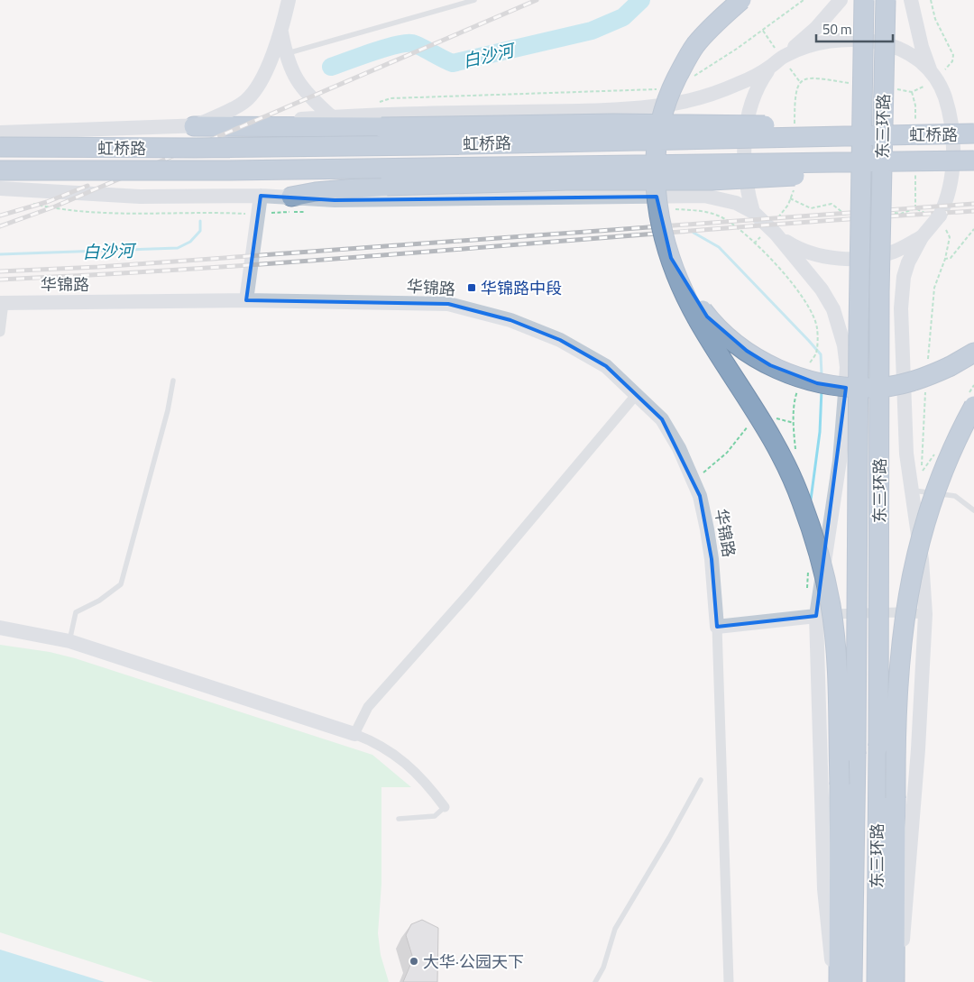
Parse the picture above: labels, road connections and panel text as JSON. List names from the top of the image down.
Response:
{
  "streets": {
    "highway": ["东三环路", "虹桥路"],
    "main road": ["华锦路"]
  },
  "water": ["白沙河"],
  "places": {
    "transit": ["华锦路中段"],
    "other": ["大华·公园天下"]
  },
  "scale_bar": "50 m"
}
